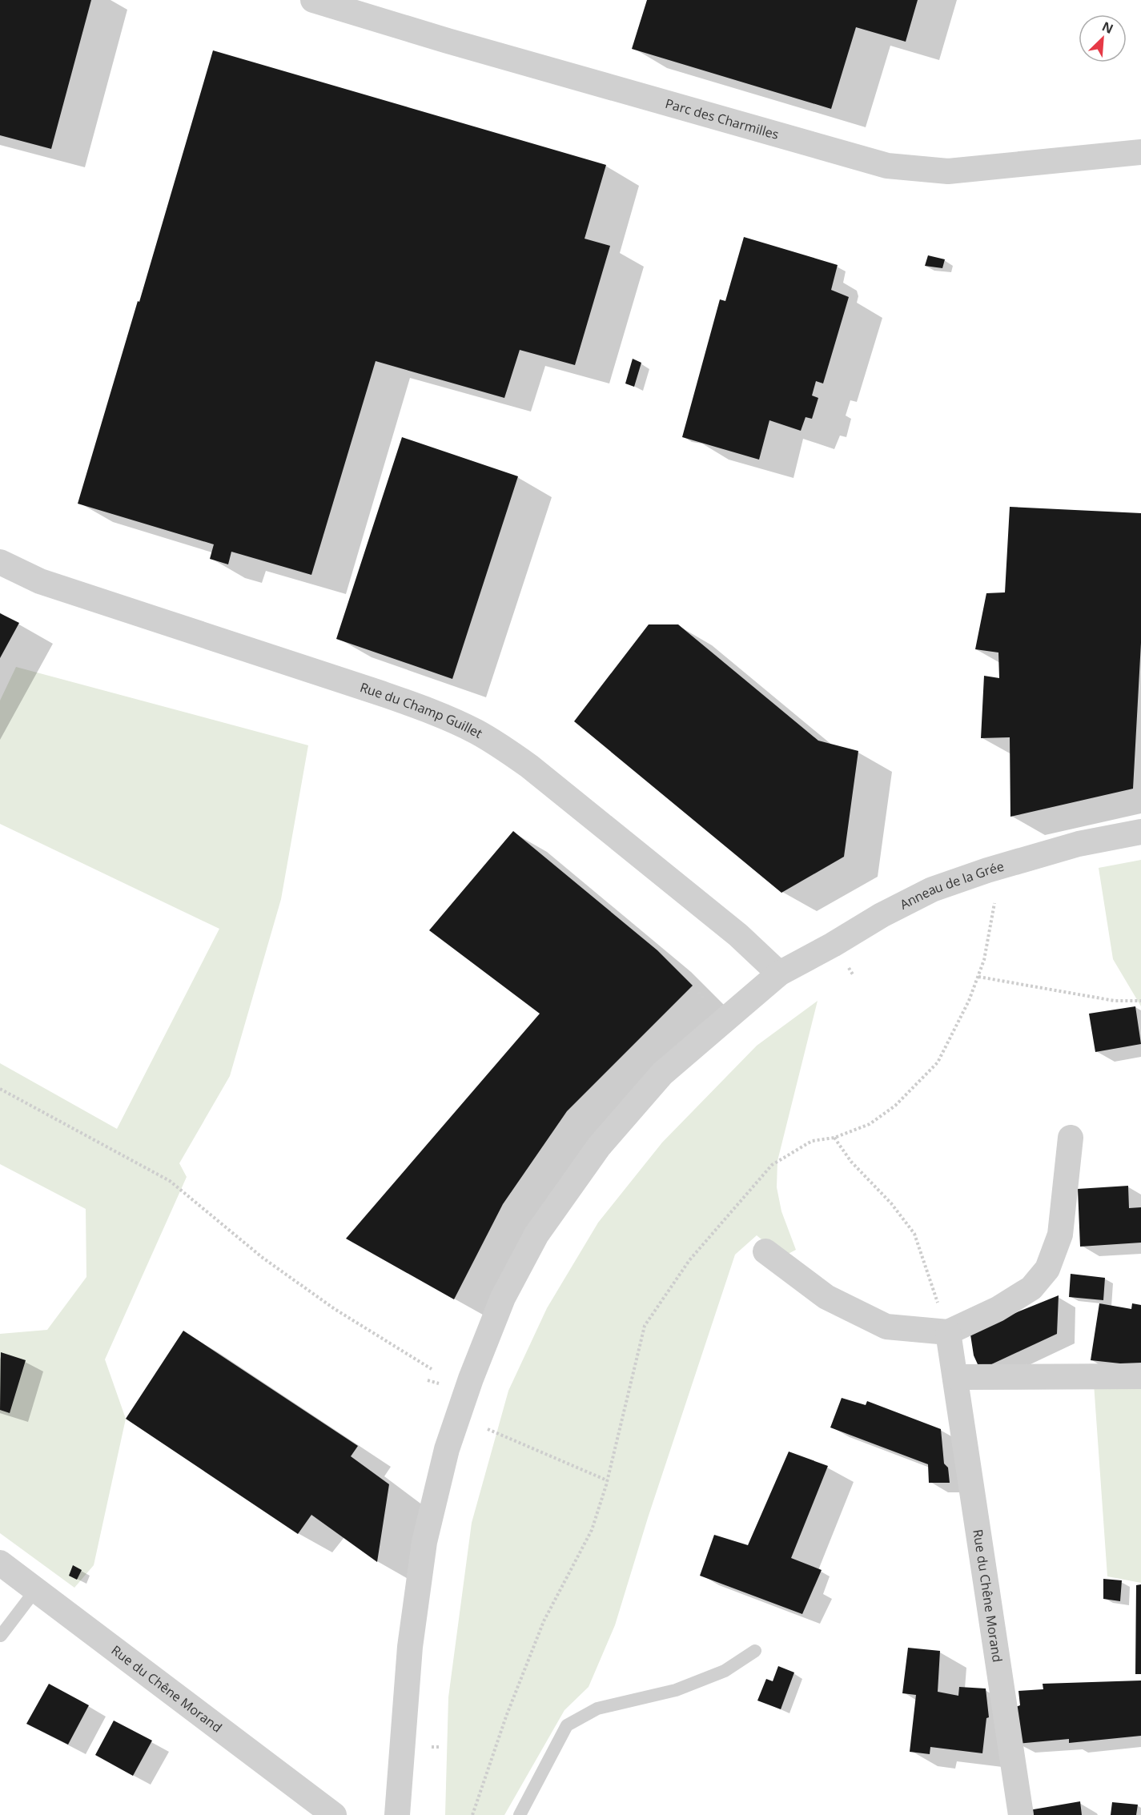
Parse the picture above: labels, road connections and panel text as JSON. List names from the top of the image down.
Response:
{
  "streets": {
    "street": [
      "Parc des Charmilles",
      "Rue du Champ Guillet",
      "Anneau de la Grée",
      "Rue du Chêne Morand"
    ]
  },
  "crossings": [
    ["Rue du Champ Guillet", "Anneau de la Grée"]
  ],
  "north": "top right"
}
